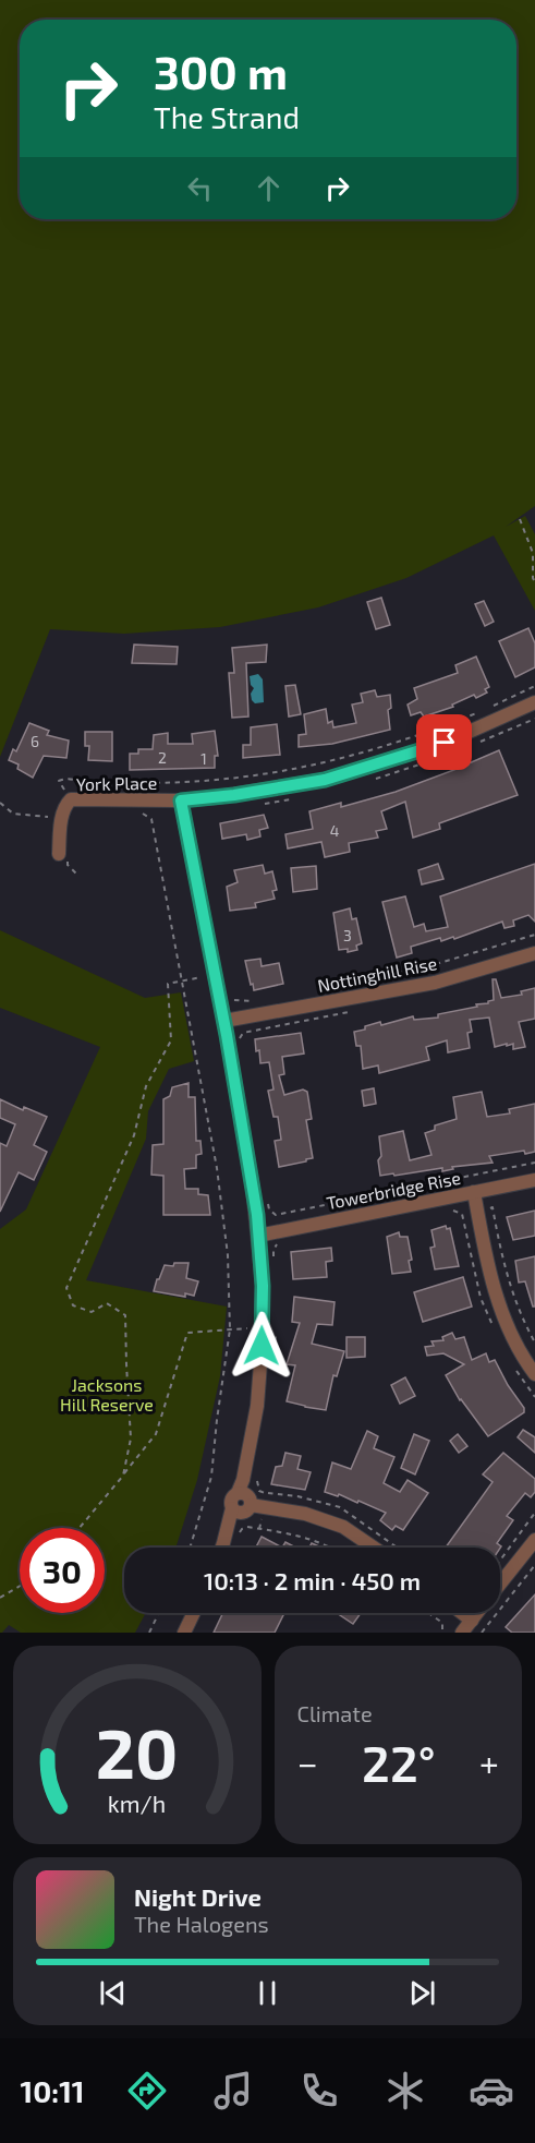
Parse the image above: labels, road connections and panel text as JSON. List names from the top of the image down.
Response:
{
  "streets": {
    "street": ["York Place", "Nottinghill Rise", "Towerbridge Rise"]
  },
  "parks": ["Jacksons Hill Reserve"],
  "house_numbers": [
    "6",
    "2",
    "1",
    "4",
    "3"
  ],
  "page": {
    "turn": ["300 m", "The Strand"],
    "limit": "30",
    "trip": "10:13 · 2 min · 450 m",
    "tile": "Climate",
    "heat": ["−", "22°", "+"],
    "song": ["Night Drive", "The Halogens"],
    "tabs": "10:11",
    "gauge": ["20", "km/h"]
  }
}
